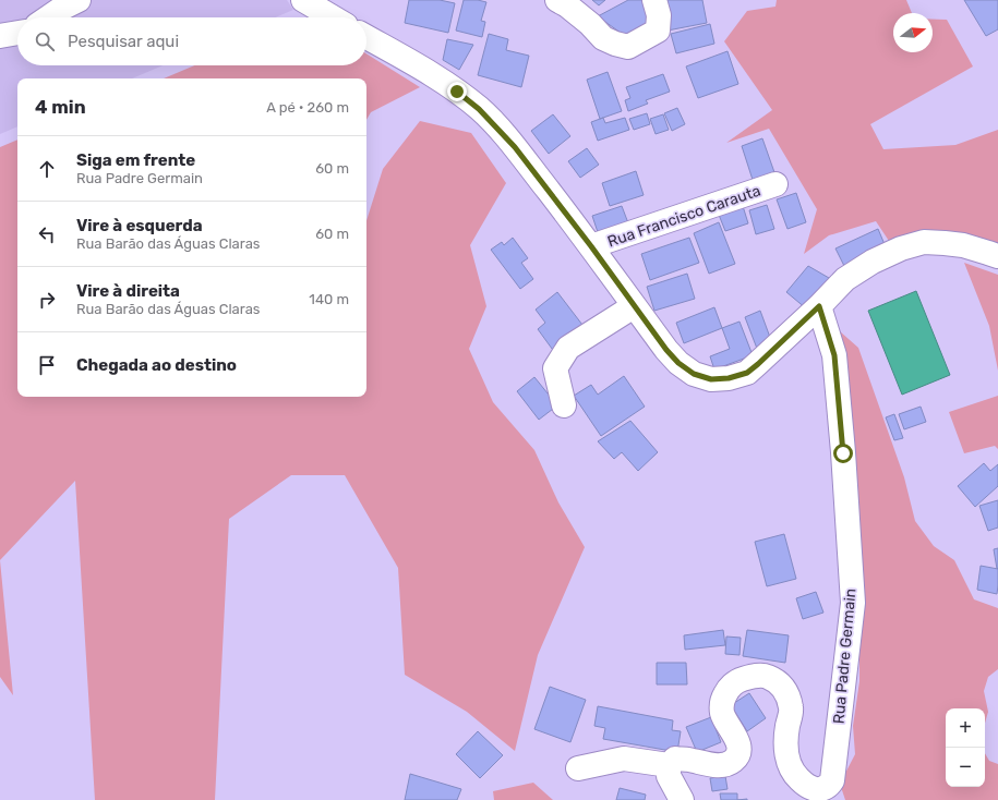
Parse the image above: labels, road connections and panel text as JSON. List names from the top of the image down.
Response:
{
  "streets": {
    "street": ["Rua Francisco Carauta", "Rua Padre Germain"]
  },
  "north": "right",
  "page": {
    "search": "Pesquisar aqui",
    "heading": ["4 min", "A pé · 260 m"],
    "list": [
      ["Siga em frente", "Rua Padre Germain", "60 m"],
      ["Vire à esquerda", "Rua Barão das Águas Claras", "60 m"],
      ["Vire à direita", "Rua Barão das Águas Claras", "140 m"],
      "Chegada ao destino"
    ],
    "map_buttons": ["+", "−"]
  }
}
